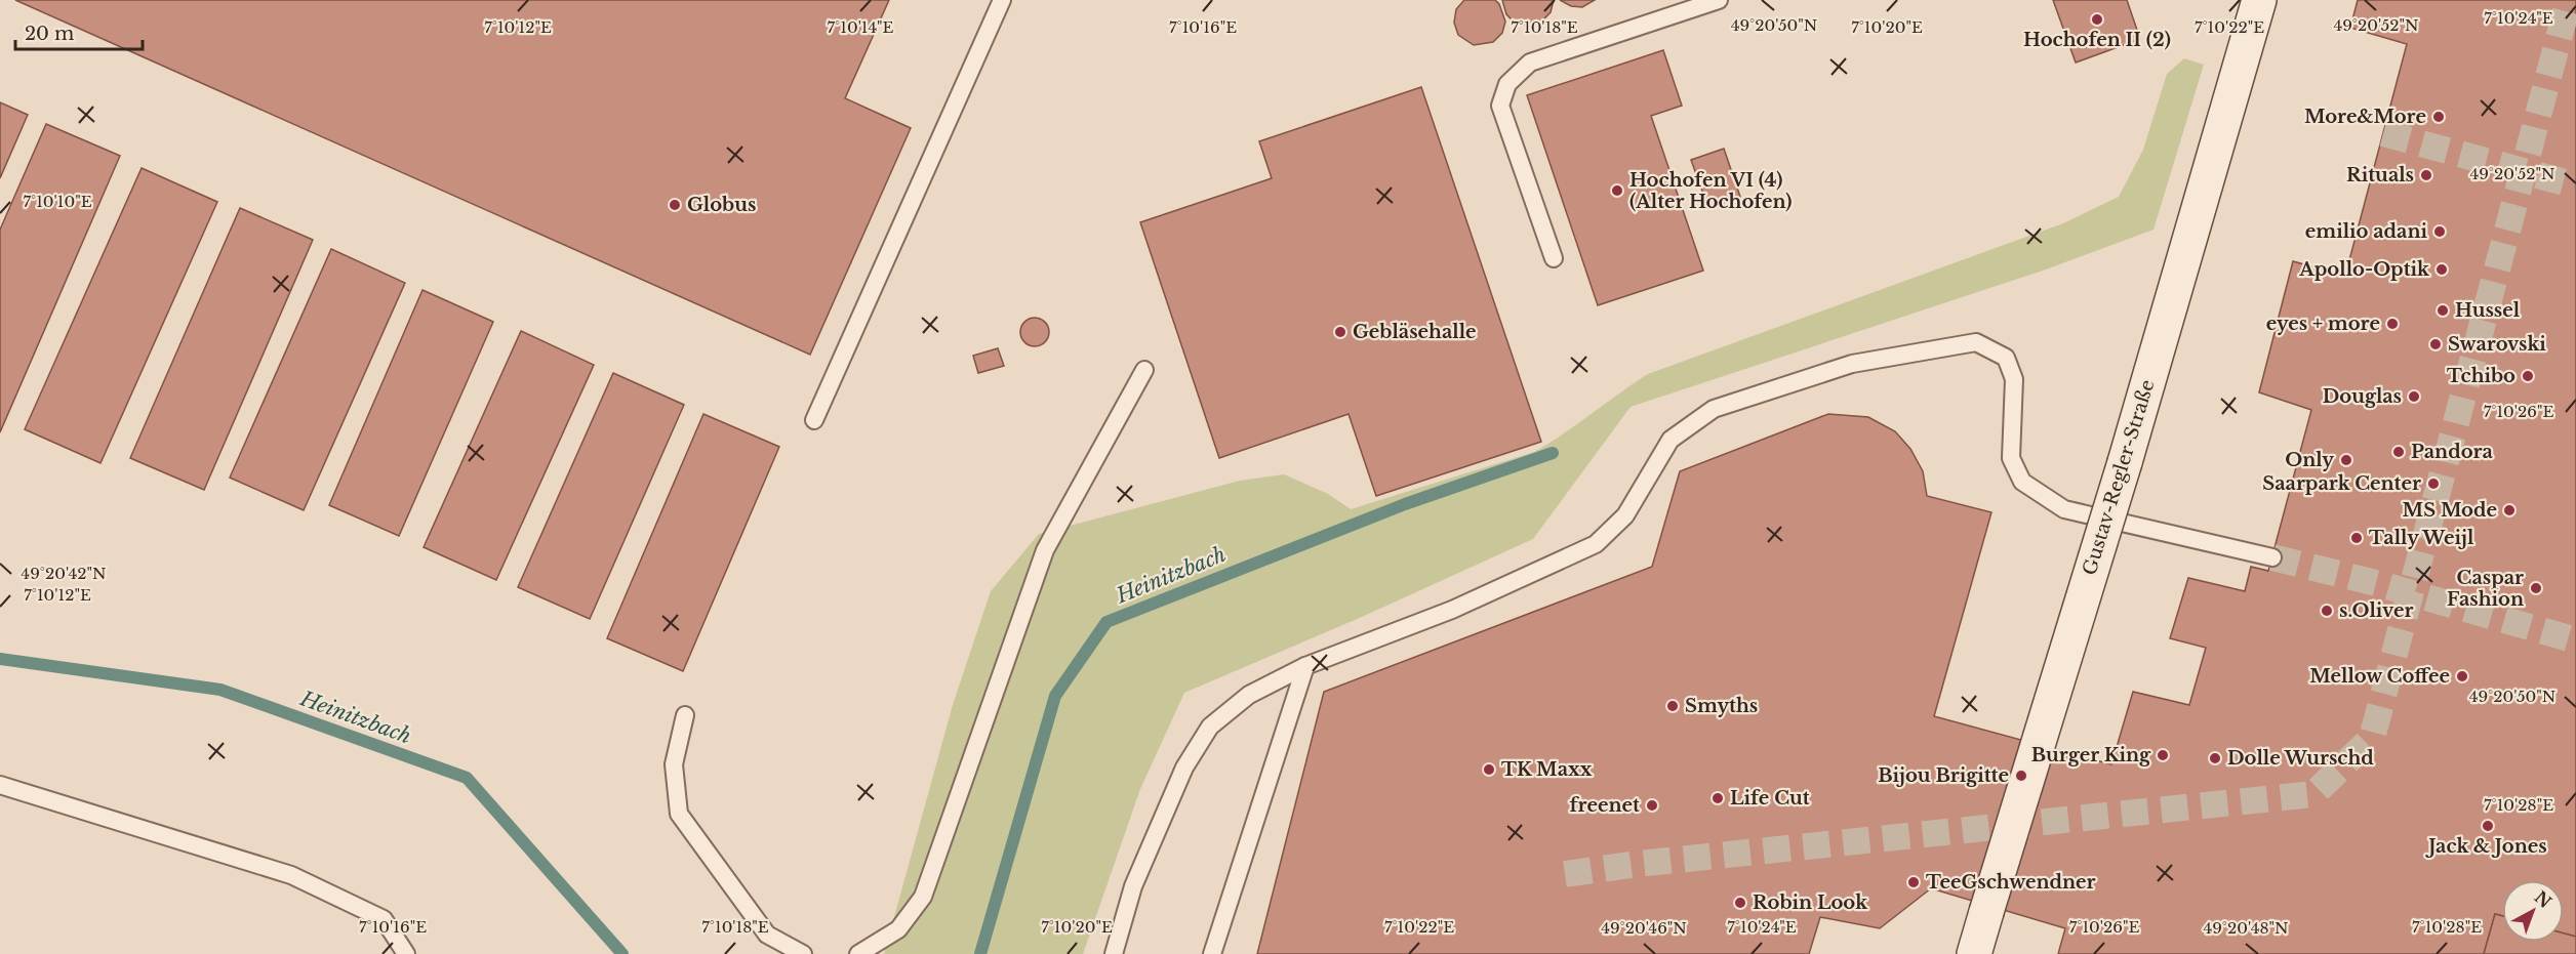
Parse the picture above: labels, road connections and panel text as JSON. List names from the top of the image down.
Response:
{
  "streets": {
    "main road": ["Gustav-Regler-Straße"]
  },
  "water": ["Heinitzbach"],
  "places": [
    "Hochofen II (2)",
    "More&More",
    "Rituals",
    "Hochofen VI (4) (Alter Hochofen)",
    "Globus",
    "emilio adani",
    "Apollo-Optik",
    "Hussel",
    "eyes + more",
    "Gebläsehalle",
    "Swarovski",
    "Tchibo",
    "Douglas",
    "Pandora",
    "Only",
    "Saarpark Center",
    "MS Mode",
    "Tally Weijl",
    "Caspar Fashion",
    "s.Oliver",
    "Mellow Coffee",
    "Smyths",
    "Burger King",
    "Dolle Wurschd",
    "TK Maxx",
    "Bijou Brigitte",
    "Life Cut",
    "freenet",
    "Jack & Jones",
    "TeeGschwendner",
    "Robin Look"
  ],
  "scale_bar": "20 m",
  "north": "top right",
  "coordinates": [
    "7°10'24\"E",
    "49°20'52\"N",
    "49°20'50\"N",
    "7°10'12\"E",
    "7°10'14\"E",
    "7°10'16\"E",
    "7°10'20\"E",
    "7°10'18\"E",
    "7°10'22\"E",
    "7°10'10\"E",
    "7°10'26\"E",
    "49°20'42\"N",
    "7°10'28\"E",
    "49°20'46\"N",
    "49°20'48\"N"
  ]
}
